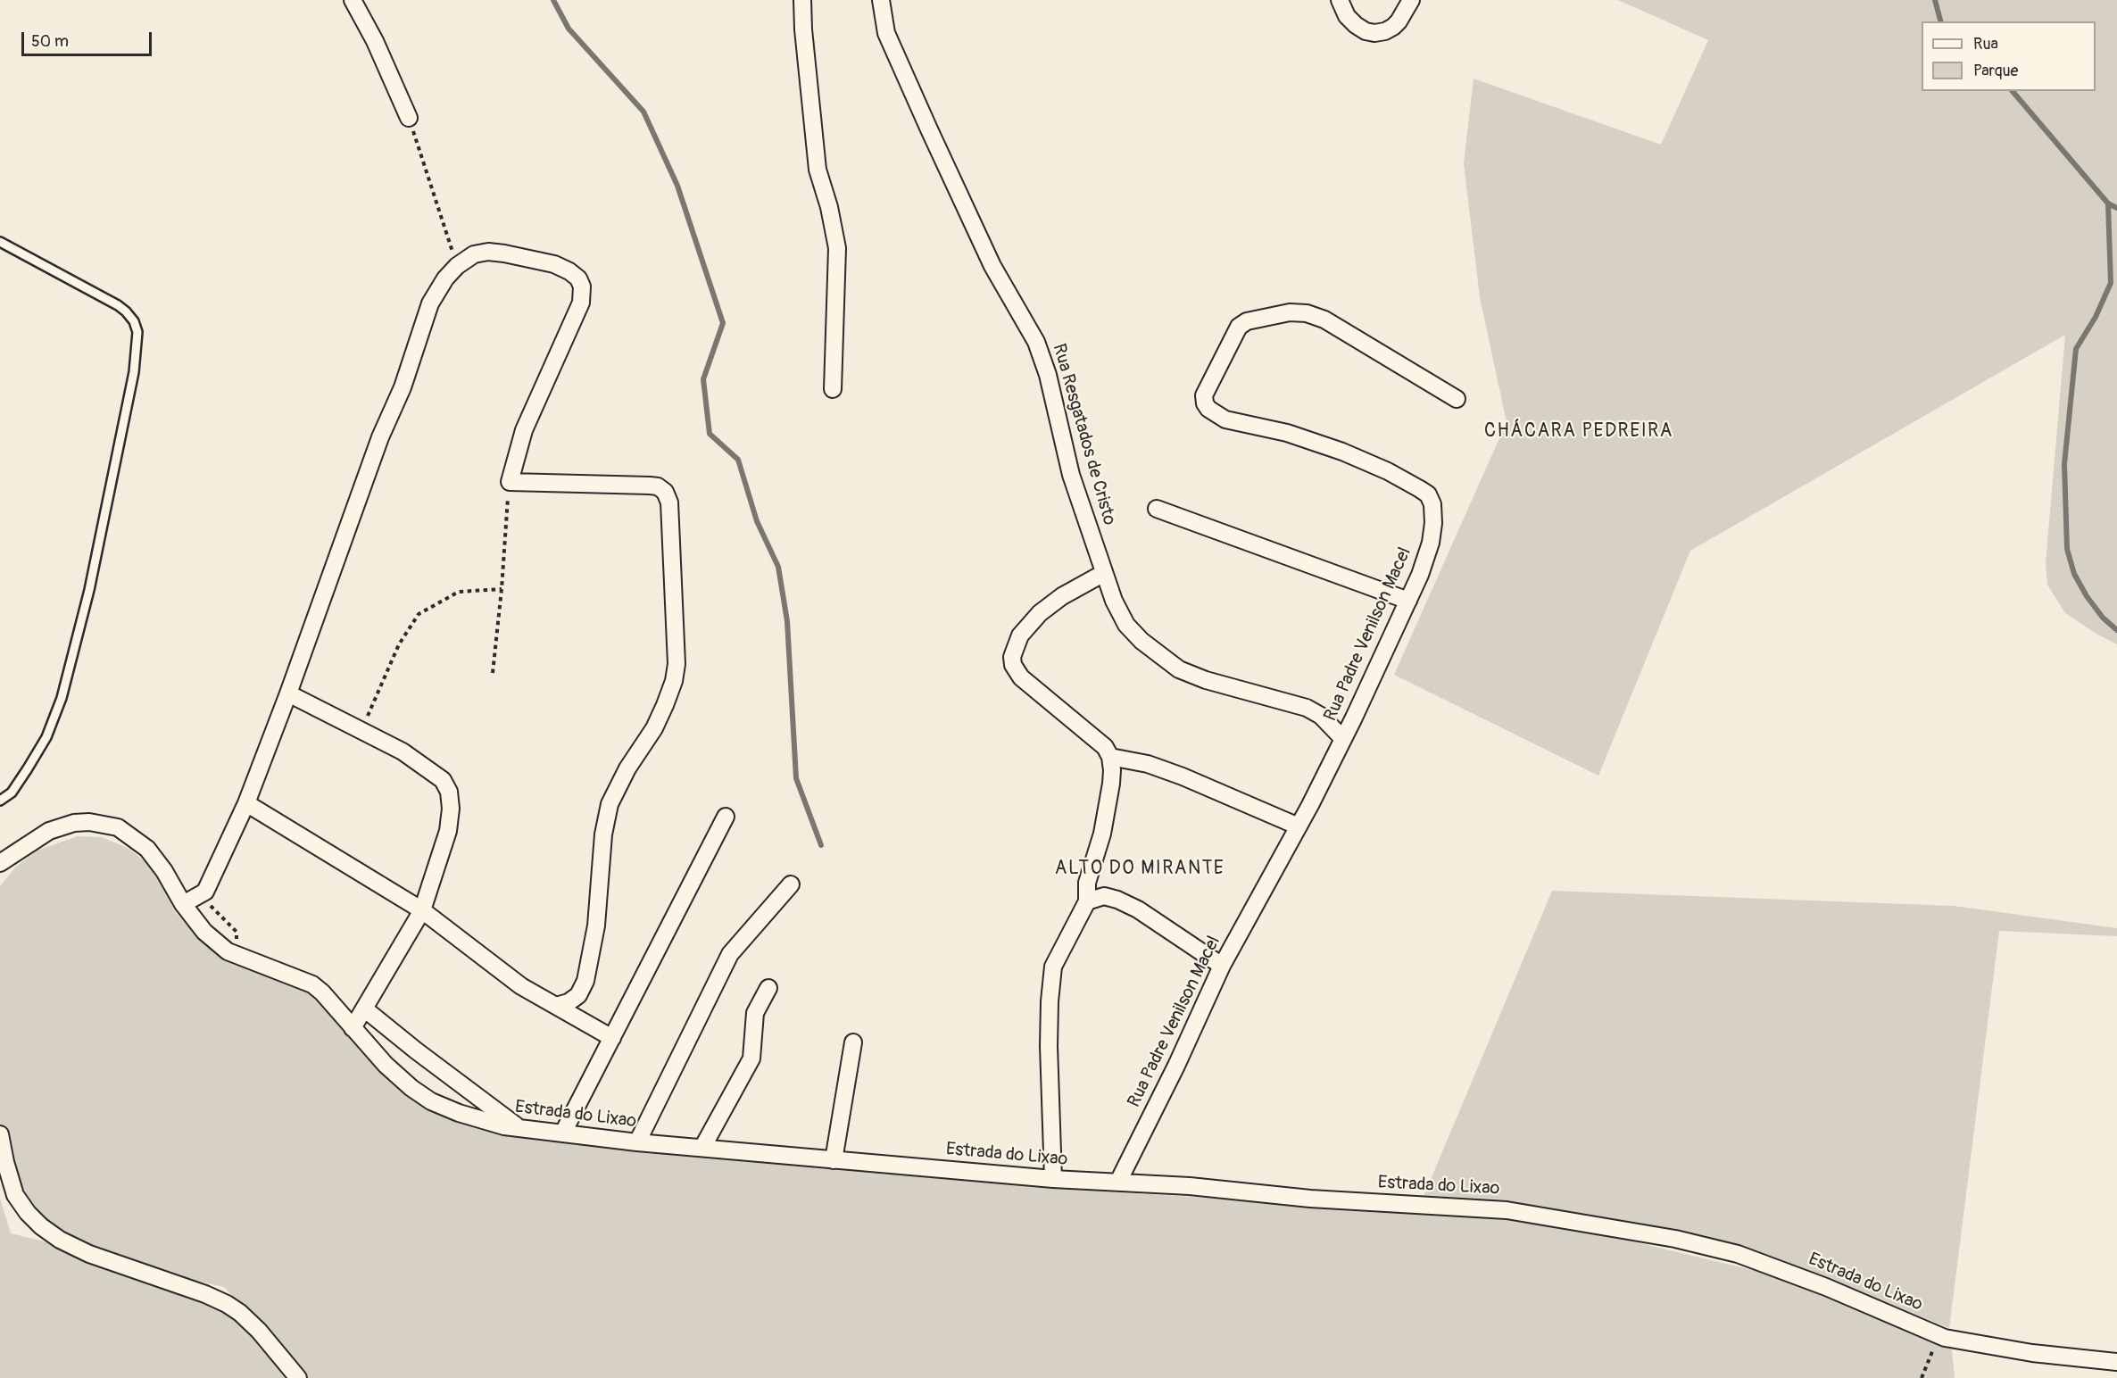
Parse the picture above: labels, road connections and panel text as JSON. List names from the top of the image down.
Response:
{
  "streets": {
    "street": ["Rua Resgatados de Cristo", "Rua Padre Venilson Macel", "Estrada do Lixao"]
  },
  "crossings": [
    ["Rua Resgatados de Cristo", "Rua Padre Venilson Macel"],
    ["Rua Padre Venilson Macel", "Estrada do Lixao"]
  ],
  "districts": ["CHÁCARA PEDREIRA", "ALTO DO MIRANTE"],
  "legend": ["Rua", "Parque"],
  "scale_bar": "50 m"
}
